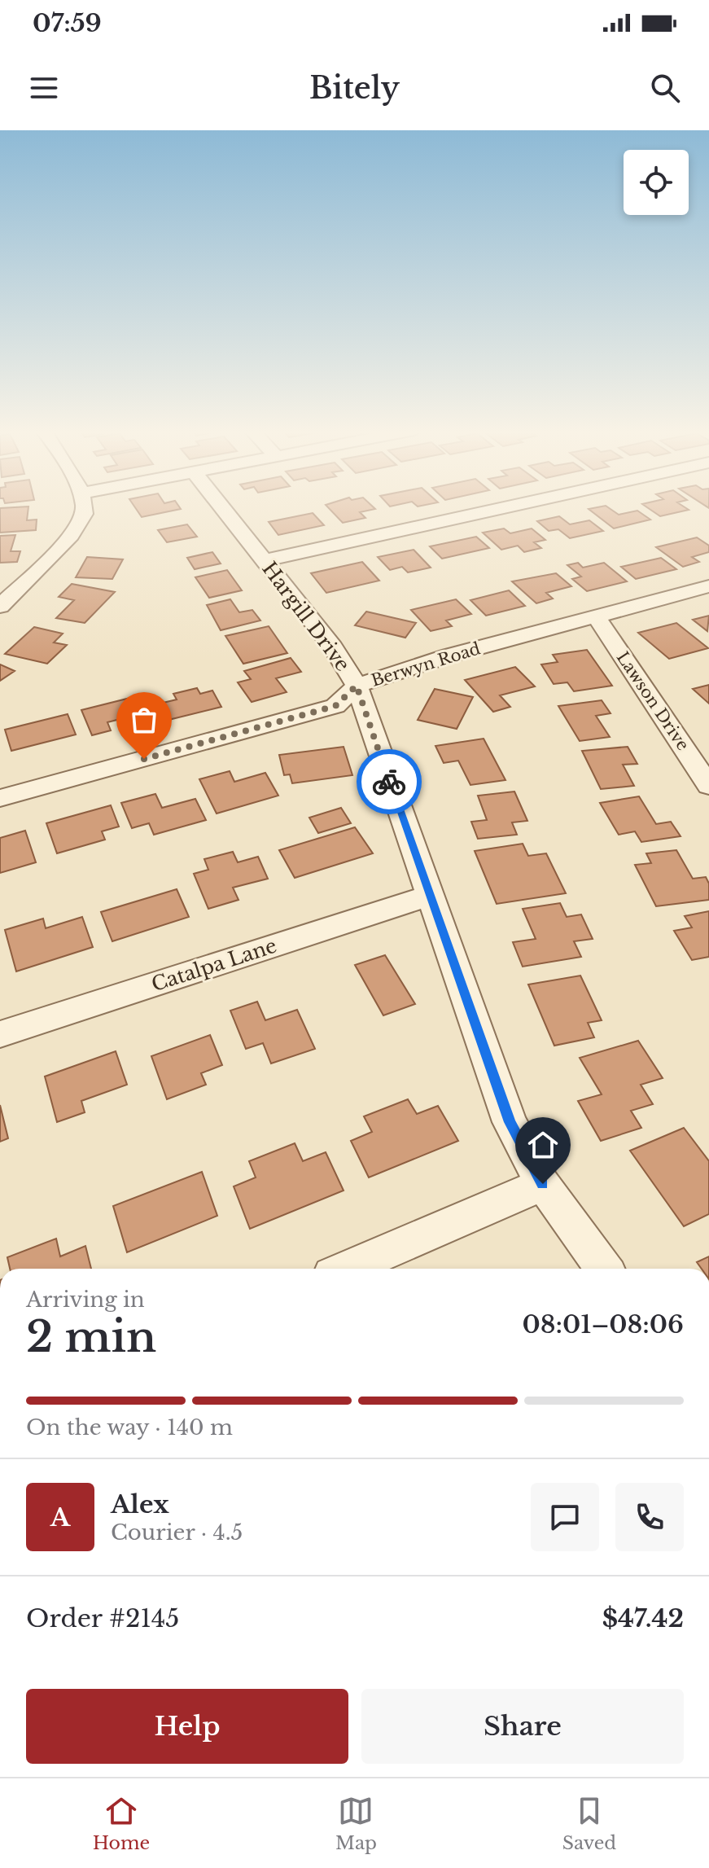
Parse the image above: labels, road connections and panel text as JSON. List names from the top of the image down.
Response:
{
  "streets": {
    "street": [
      "Hargill Drive",
      "Berwyn Road",
      "Lawson Drive",
      "Catalpa Lane"
    ]
  },
  "crossings": [
    ["Hargill Drive", "Berwyn Road"],
    ["Hargill Drive", "Catalpa Lane"],
    ["Berwyn Road", "Lawson Drive"]
  ],
  "page": {
    "status": "07:59",
    "header": "Bitely",
    "heading": ["2 min", "Arriving in", "08:01–08:06"],
    "panel": [
      "Alex",
      "Courier · 4.5",
      "Order #2145",
      "$47.42"
    ],
    "bar": "On the way · 140 m",
    "round": "A",
    "buttons": ["Help", "Share"],
    "tabs": ["Home", "Map", "Saved"]
  }
}
